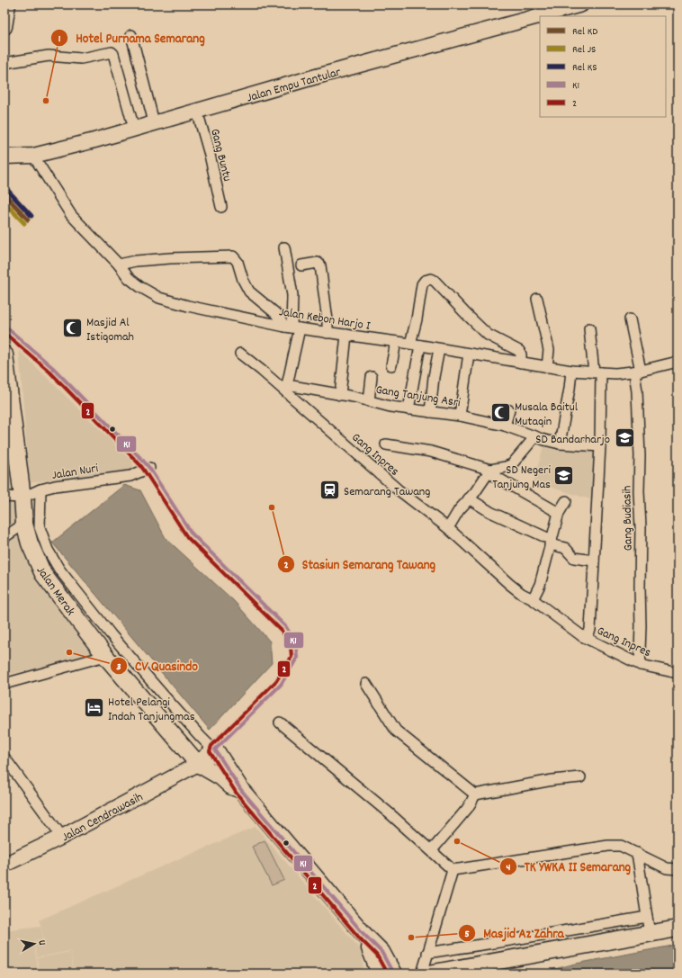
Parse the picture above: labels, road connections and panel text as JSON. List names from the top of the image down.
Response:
{
  "streets": {
    "main road": ["Jalan Merak"],
    "street": [
      "Jalan Empu Tantular",
      "Gang Buntu",
      "Jalan Kebon Harjo I",
      "Gang Tanjung Asri",
      "Gang Inpres",
      "Jalan Nuri",
      "Gang Budiasih",
      "Jalan Cendrawasih"
    ]
  },
  "crossings": [
    ["Jalan Empu Tantular", "Gang Buntu"],
    ["Jalan Empu Tantular", "Jalan Kebon Harjo I"],
    ["Jalan Kebon Harjo I", "Gang Inpres"],
    ["Jalan Kebon Harjo I", "Gang Budiasih"],
    ["Gang Tanjung Asri", "Gang Inpres"],
    ["Gang Inpres", "Gang Budiasih"],
    ["Jalan Nuri", "Jalan Merak"],
    ["Jalan Merak", "Jalan Cendrawasih"]
  ],
  "places": {
    "other": [
      "Hotel Purnama Semarang",
      "Stasiun Semarang Tawang",
      "CV Quasindo",
      "TK YWKA II Semarang",
      "Masjid Az Zahra"
    ],
    "mosque": ["Masjid Al Istiqomah", "Musala Baitul Mutaqin"],
    "school or university": ["SD Bandarharjo", "SD Negeri Tanjung Mas"],
    "station": ["Semarang Tawang"],
    "hotel": ["Hotel Pelangi Indah Tanjungmas"]
  },
  "lines": [
    "rail line KS",
    "rail line KD",
    "rail line JS",
    "transit line K1",
    "transit line 2"
  ],
  "legend": [
    "Rel KD",
    "Rel JS",
    "Rel KS",
    "K1",
    "2"
  ],
  "north": "right"
}
